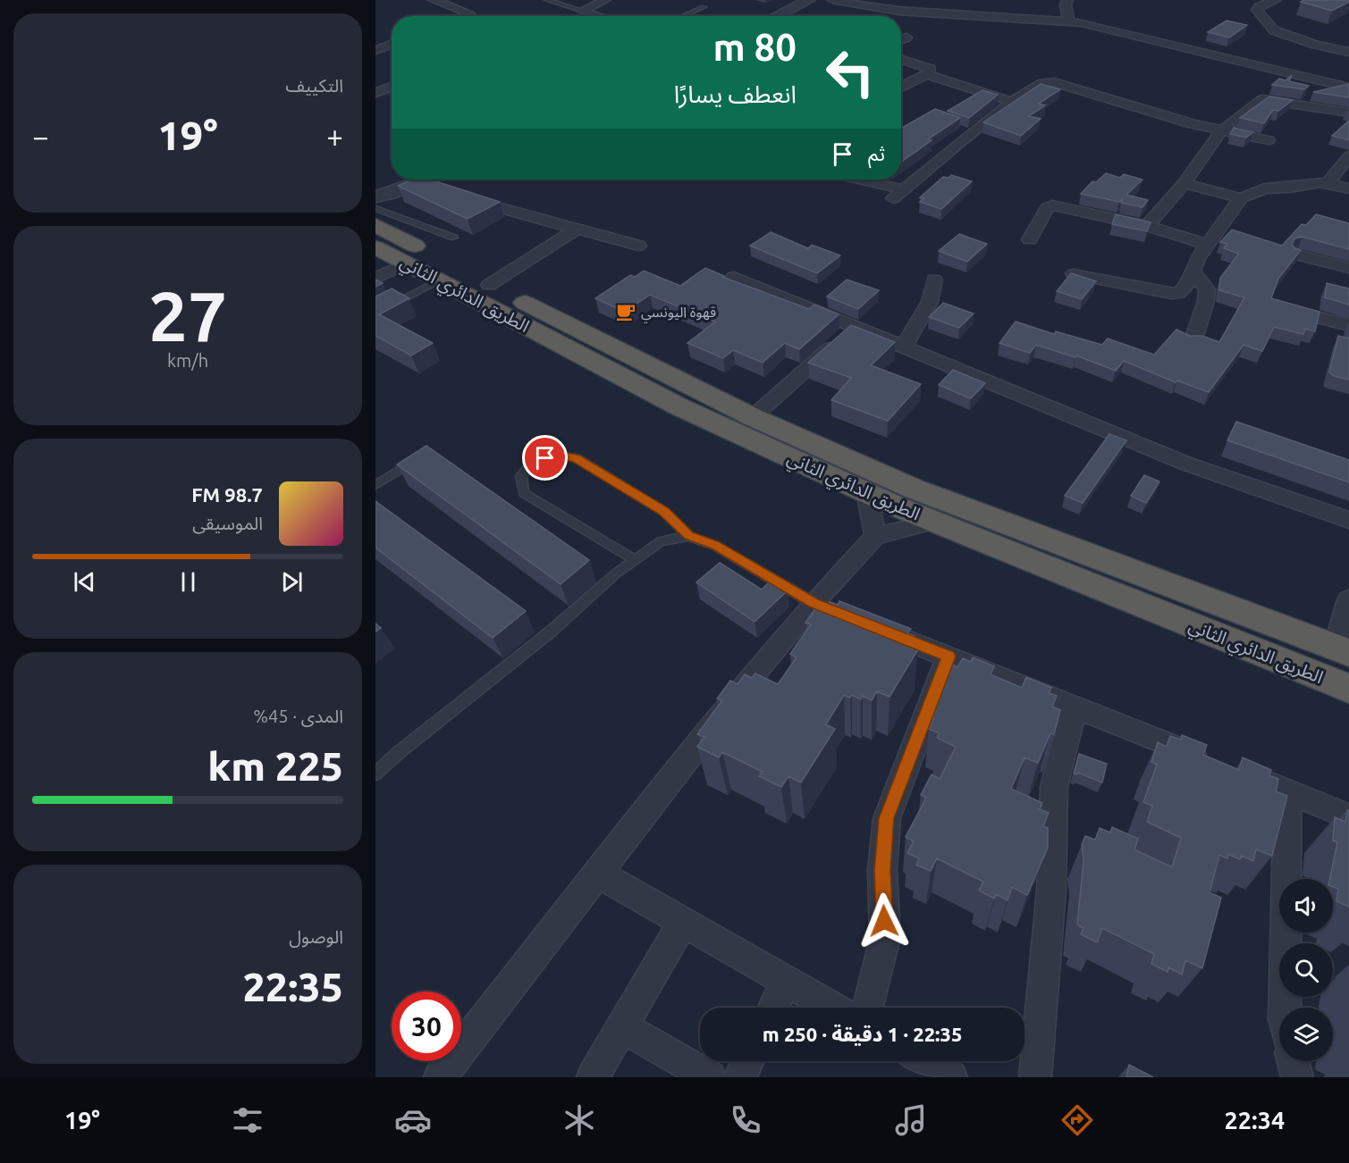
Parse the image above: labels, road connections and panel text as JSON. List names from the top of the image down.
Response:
{
  "streets": {
    "highway": ["الطريق الدائري الثاني"]
  },
  "places": {
    "cafe": ["قهوة اليونسي"]
  },
  "page": {
    "tile": [
      "التكييف",
      ["27", "km/h"],
      ["المدى · 45%", "225 km"],
      ["الوصول", "22:35"]
    ],
    "turn": ["80 m", "انعطف يسارًا"],
    "heat": ["−", "19°", "+"],
    "then": "ثم",
    "song": ["98.7 FM", "الموسيقى"],
    "limit": "30",
    "trip": "22:35 · 1 دقيقة · 250 m",
    "tabs": ["22:34", "19°"]
  }
}
